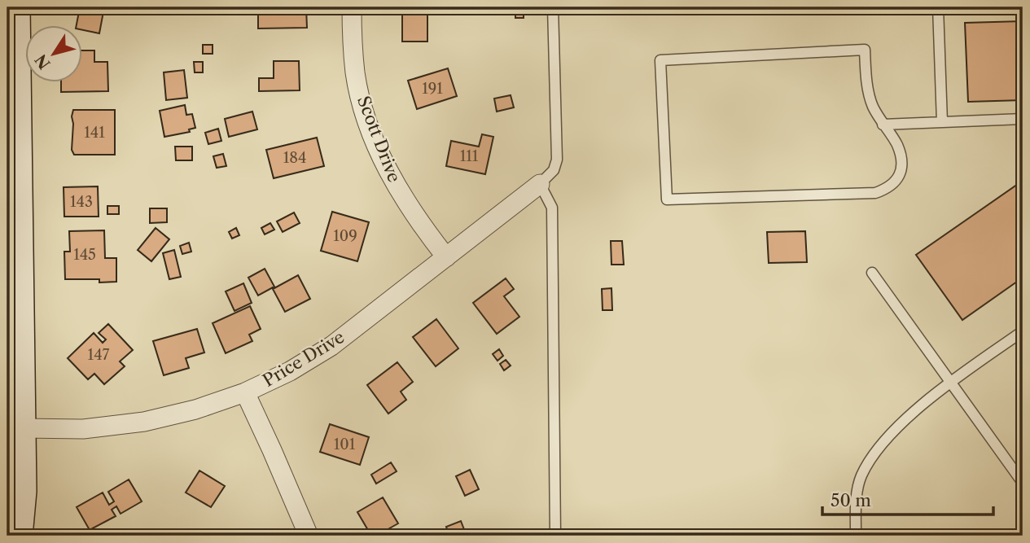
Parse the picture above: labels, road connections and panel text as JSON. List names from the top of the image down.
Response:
{
  "streets": {
    "street": ["Scott Drive", "Price Drive"]
  },
  "crossings": [
    ["Scott Drive", "Price Drive"]
  ],
  "house_numbers": [
    "191",
    "141",
    "111",
    "184",
    "143",
    "109",
    "145",
    "147",
    "101"
  ],
  "scale_bar": "50 m",
  "north": "bottom left"
}
